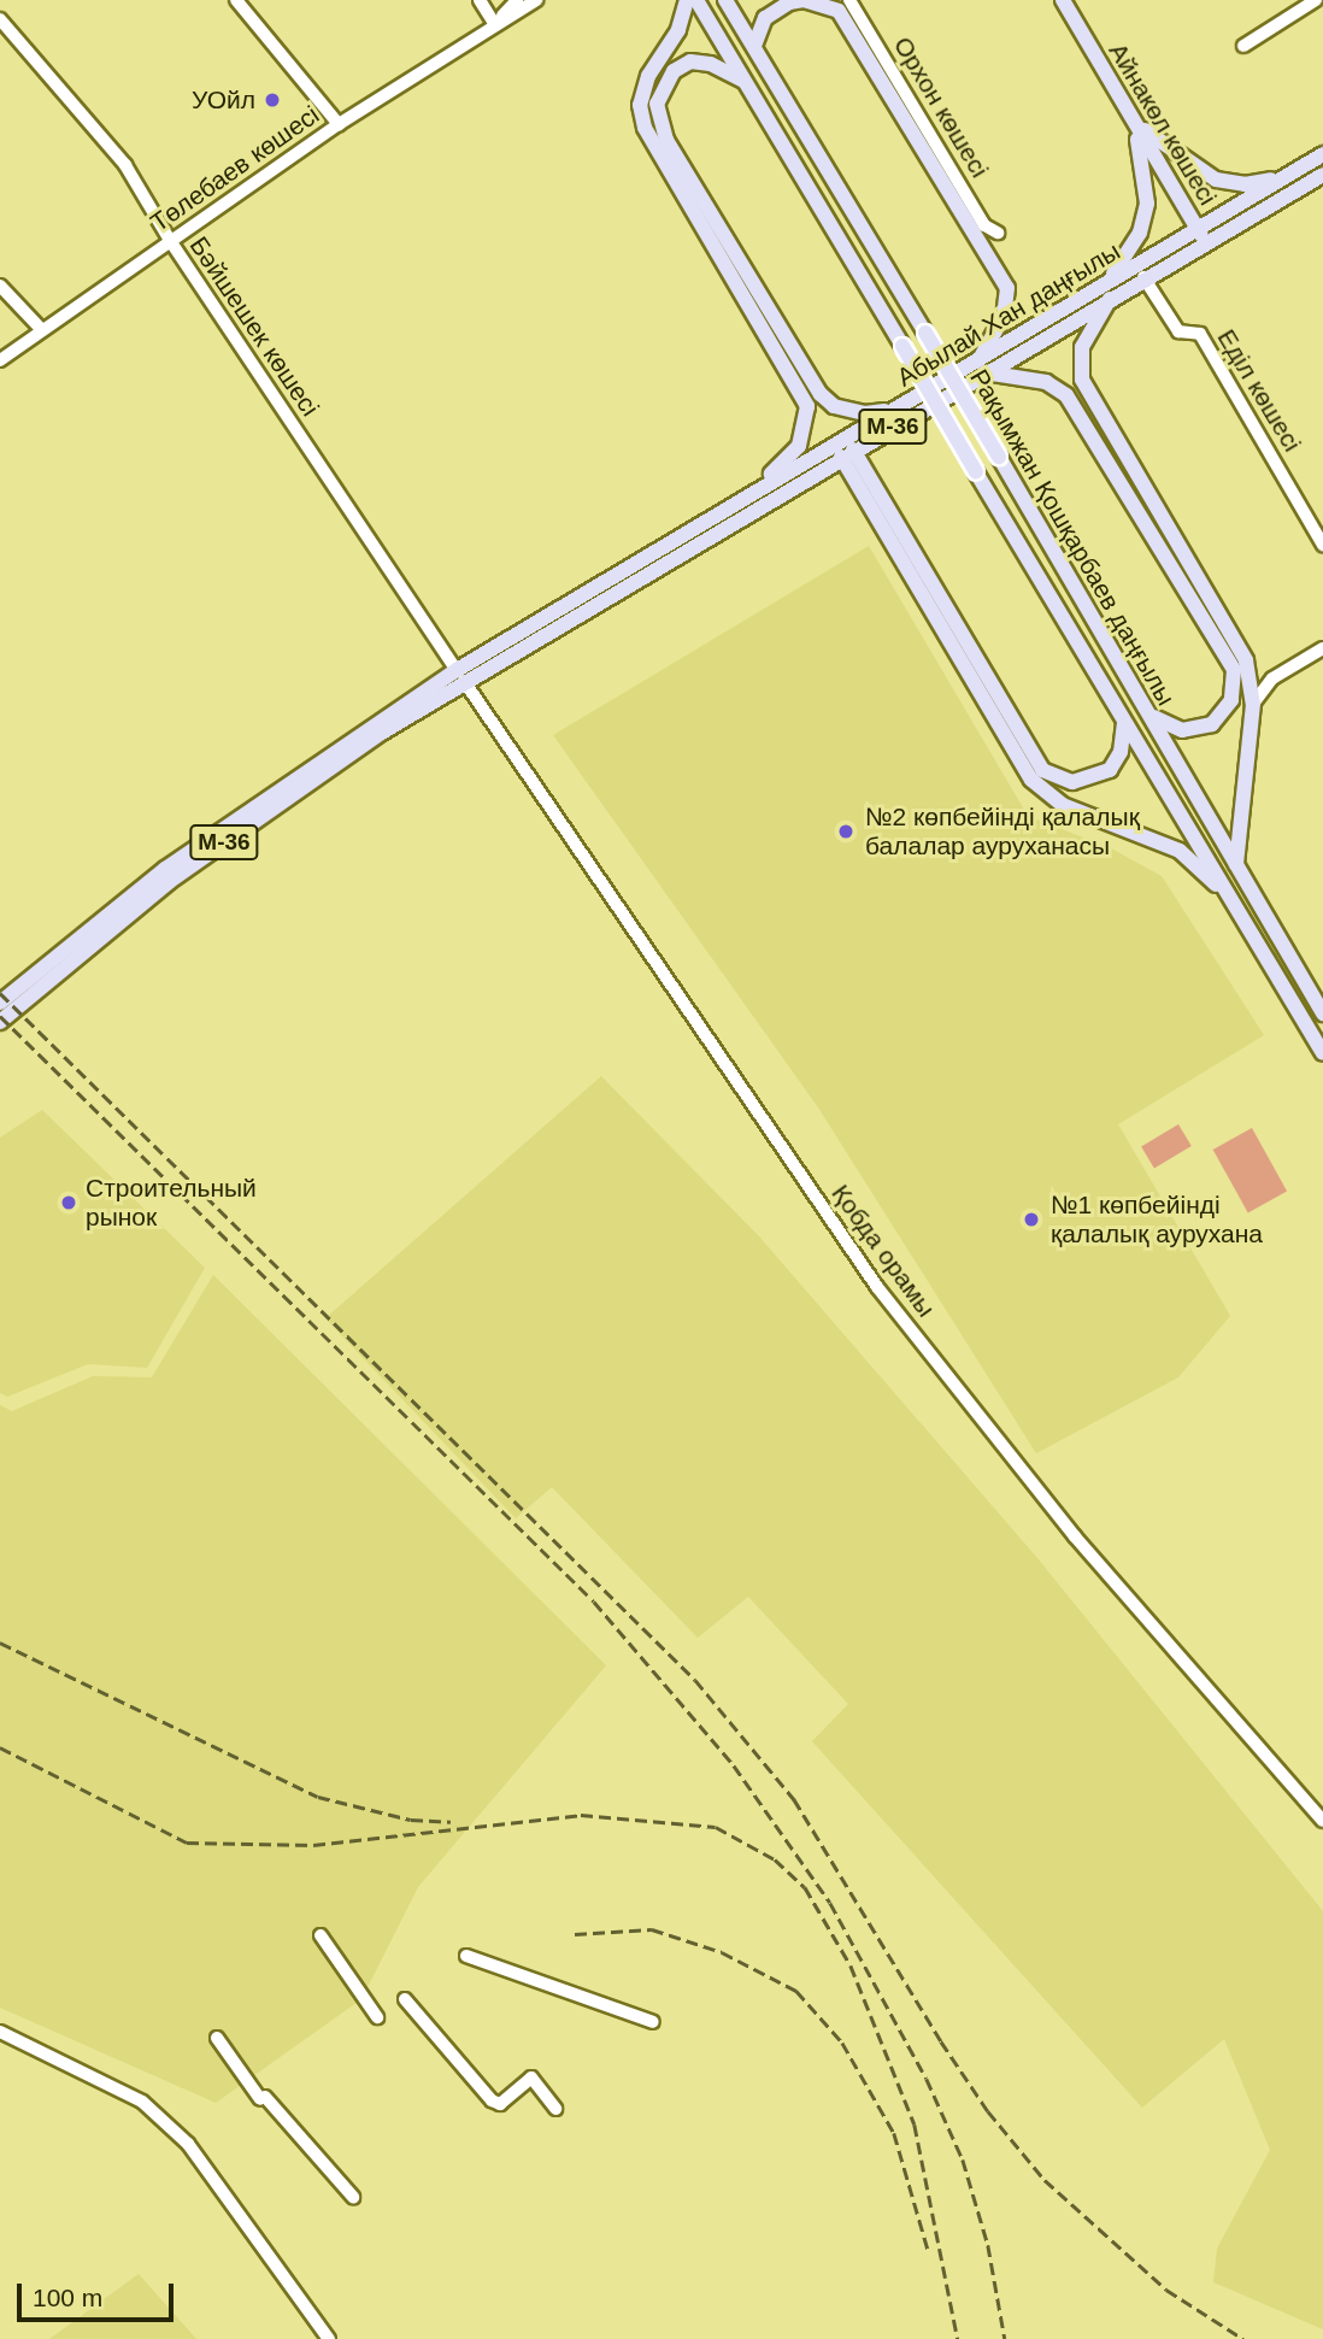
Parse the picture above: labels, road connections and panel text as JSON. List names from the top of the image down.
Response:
{
  "streets": {
    "main road": [
      "Айнакөл көшесі",
      "Абылай Хан даңғылы",
      "M-36",
      "Рақымжан Қошқарбаев даңғылы"
    ],
    "street": [
      "Орхон көшесі",
      "Төлебаев көшесі",
      "Бәйшешек көшесі",
      "Еділ көшесі",
      "Қобда орамы"
    ]
  },
  "crossings": [
    ["Айнакөл көшесі", "Абылай Хан даңғылы"],
    ["Төлебаев көшесі", "Бәйшешек көшесі"],
    ["Абылай Хан даңғылы", "Бәйшешек көшесі"],
    ["Абылай Хан даңғылы", "Еділ көшесі"],
    ["Абылай Хан даңғылы", "M-36"],
    ["Абылай Хан даңғылы", "Қобда орамы"],
    ["Бәйшешек көшесі", "M-36"],
    ["Бәйшешек көшесі", "Қобда орамы"],
    ["M-36", "Қобда орамы"]
  ],
  "places": [
    "УОйл",
    "№2 көпбейінді қалалық балалар ауруханасы",
    "Строительный рынок",
    "№1 көпбейінді қалалық аурухана"
  ],
  "scale_bar": "100 m"
}
